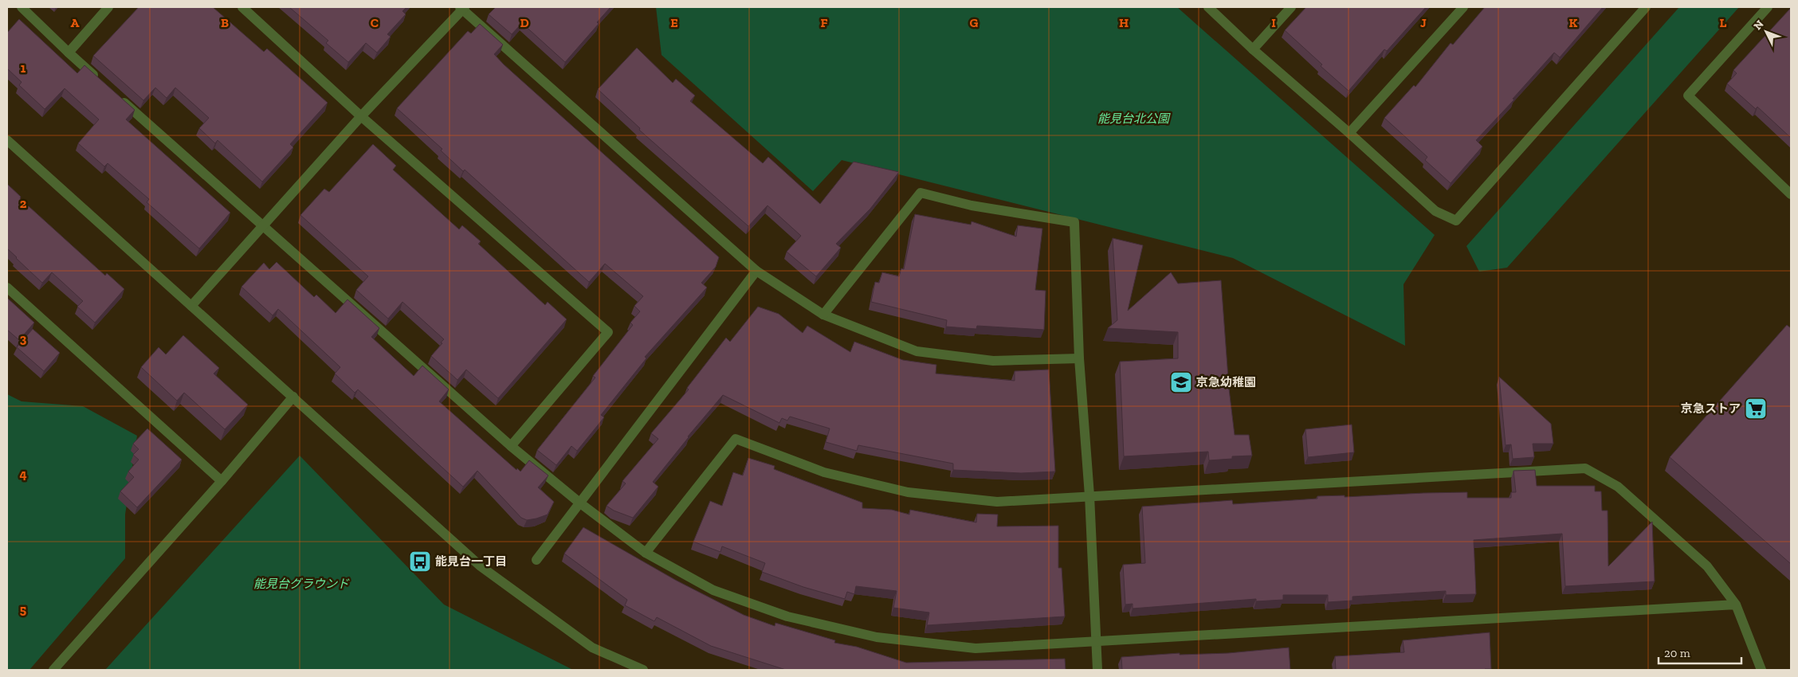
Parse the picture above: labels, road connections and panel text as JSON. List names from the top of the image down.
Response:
{
  "parks": ["能見台北公園", "能見台グラウンド"],
  "places": {
    "school or university": ["京急幼稚園"],
    "supermarket": ["京急ストア"],
    "bus stop": ["能見台一丁目"]
  },
  "scale_bar": "20 m",
  "north": "top left",
  "grid": {
    "columns": [
      "A",
      "B",
      "C",
      "D",
      "E",
      "F",
      "G",
      "H",
      "I",
      "J",
      "K",
      "L"
    ],
    "rows": [
      "1",
      "2",
      "3",
      "4",
      "5"
    ]
  }
}
